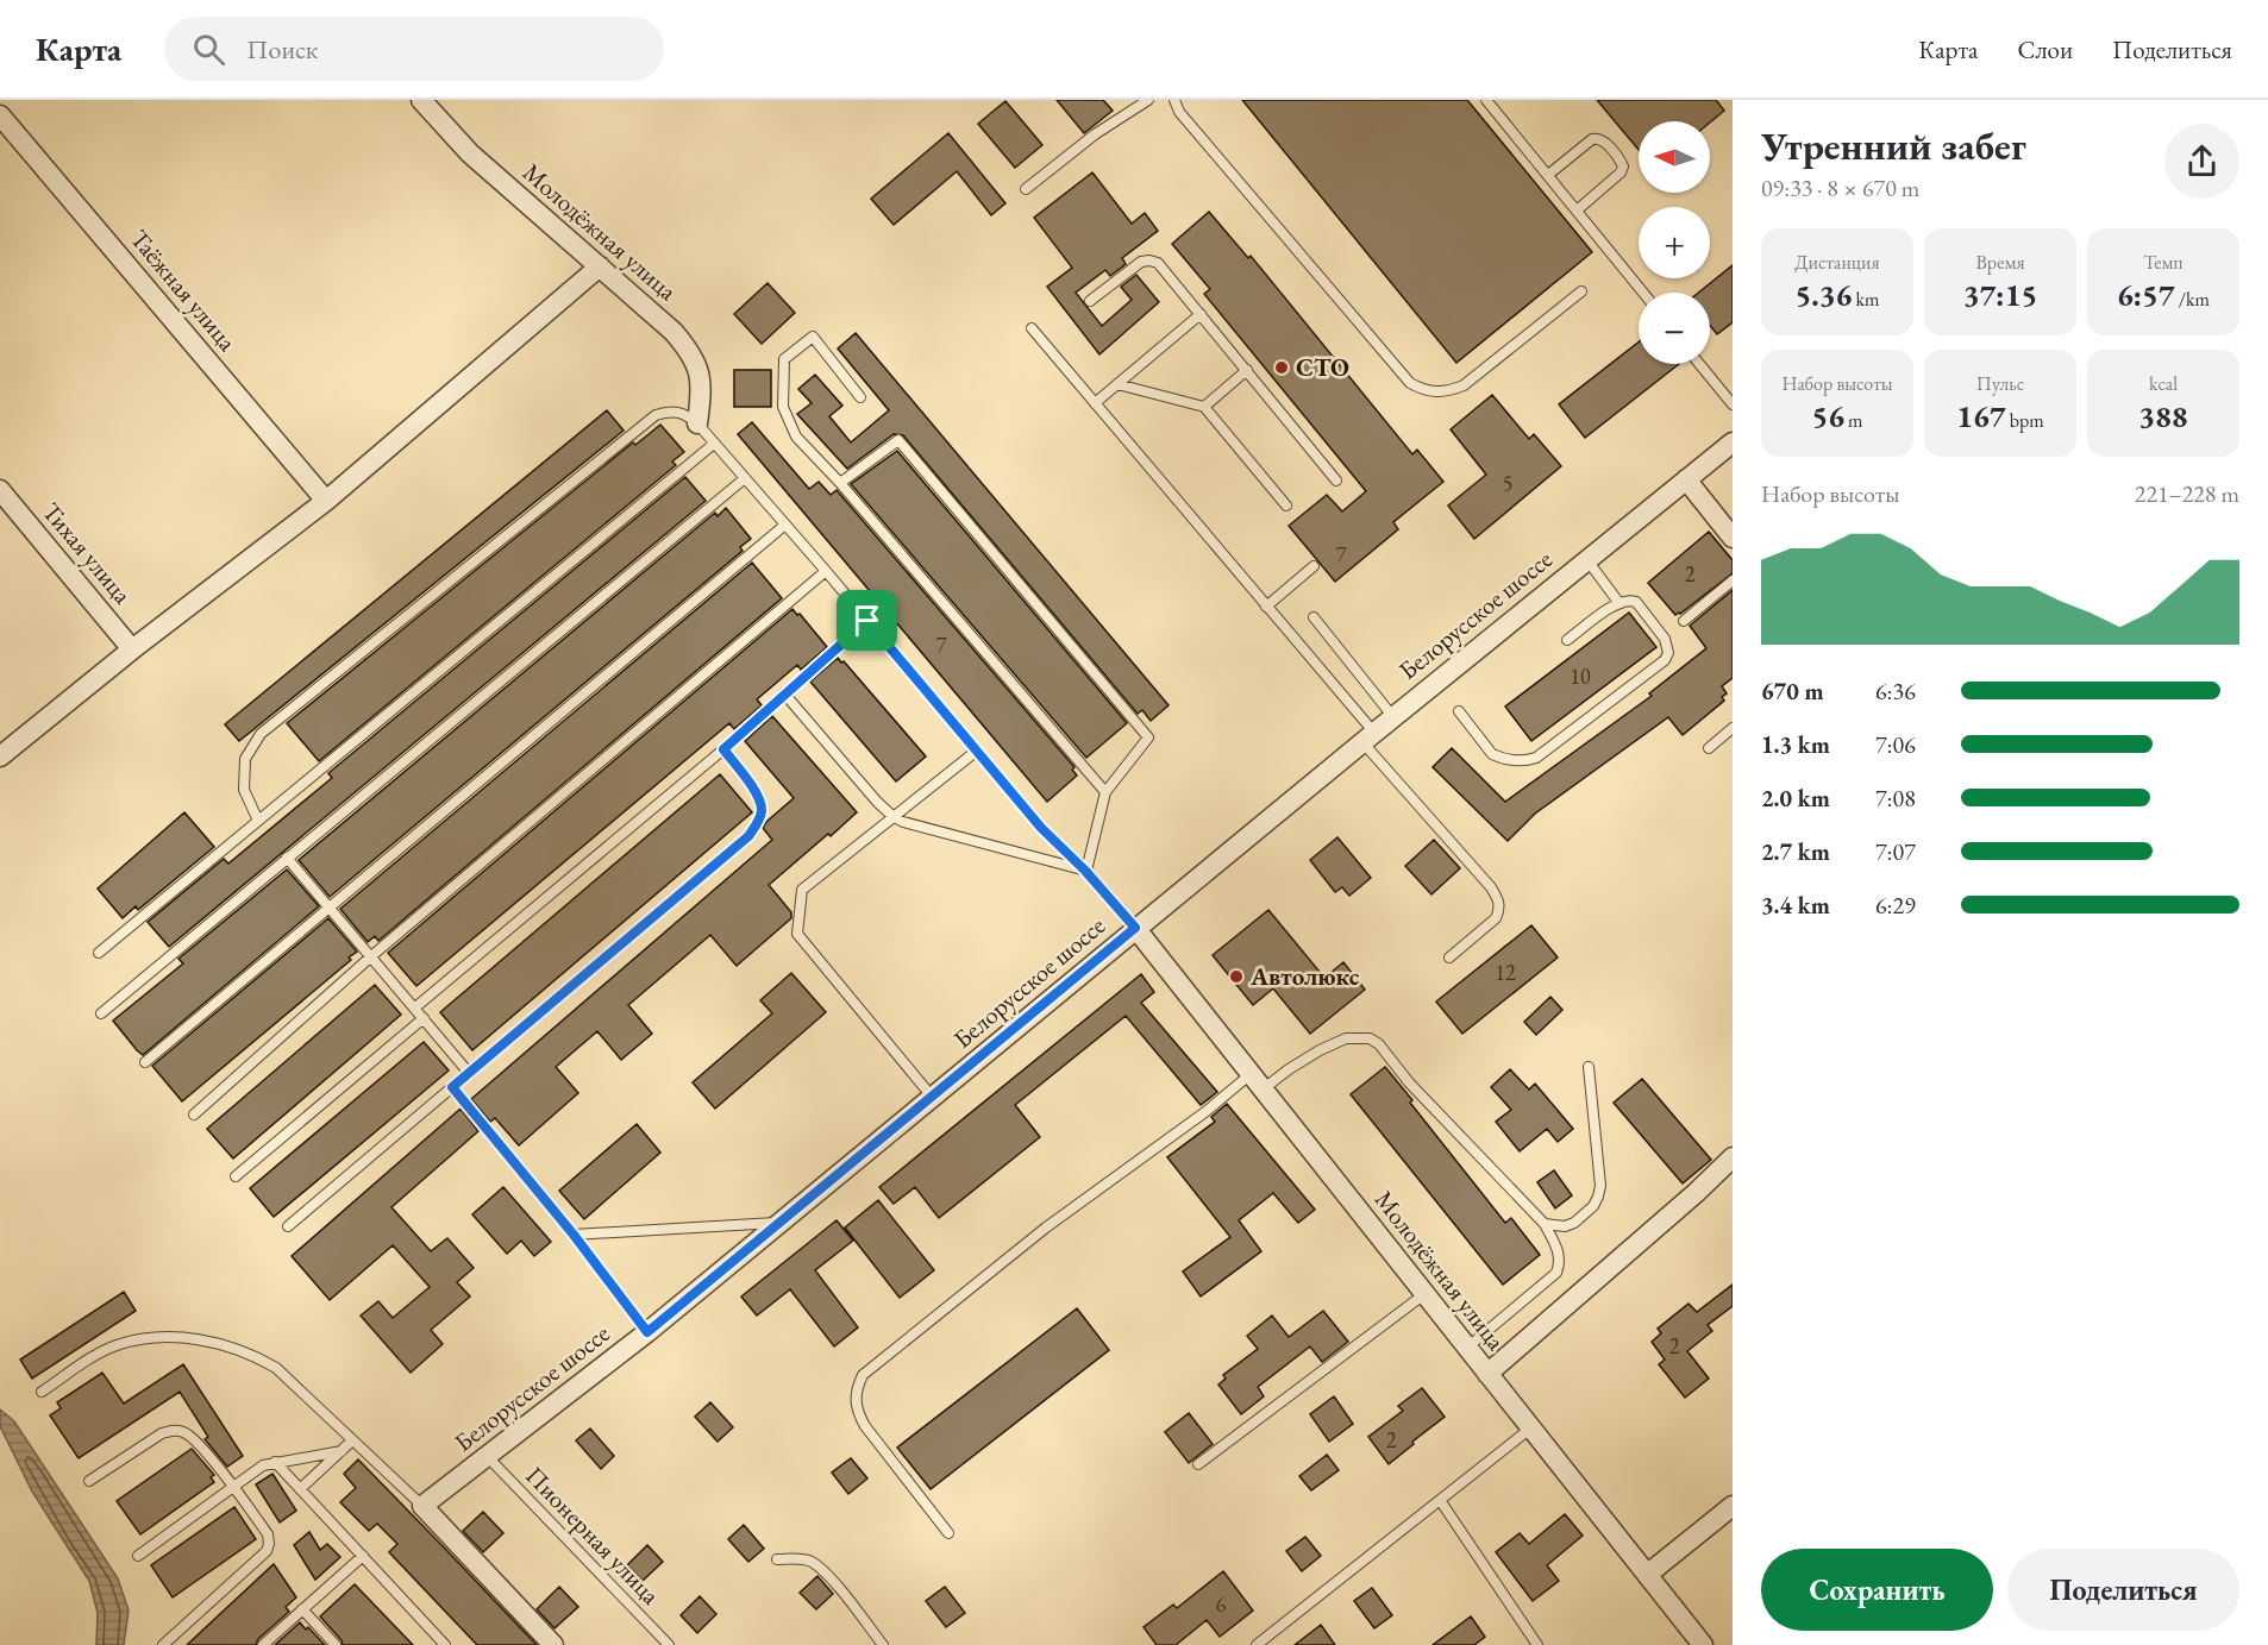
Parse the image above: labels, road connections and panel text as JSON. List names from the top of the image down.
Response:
{
  "streets": {
    "street": [
      "Молодёжная улица",
      "Таёжная улица",
      "Тихая улица",
      "Белорусское шоссе"
    ],
    "lane": ["Пионерная улица"]
  },
  "crossings": [
    ["Молодёжная улица", "Белорусское шоссе"],
    ["Белорусское шоссе", "Пионерная улица"]
  ],
  "places": ["СТО", "Автолюкс"],
  "house_numbers": [
    "5",
    "7",
    "2",
    "7",
    "10",
    "12",
    "2",
    "2",
    "6"
  ],
  "north": "left",
  "page": {
    "header": "Карта",
    "search": "Поиск",
    "nav": ["Карта", "Слои", "Поделиться"],
    "heading": ["Утренний забег", "09:33 · 8 × 670 m"],
    "map_buttons": ["+", "−"],
    "stats": [
      ["Дистанция", "5.36 km"],
      ["Время", "37:15"],
      ["Темп", "6:57 /km"],
      ["Набор высоты", "56 m"],
      ["Пульс", "167 bpm"],
      ["kcal", "388"]
    ],
    "chart": ["Набор высоты", "221–228 m"],
    "list": [
      {
        "name": "670 m",
        "note": "6:36"
      },
      {
        "name": "1.3 km",
        "note": "7:06"
      },
      {
        "name": "2.0 km",
        "note": "7:08"
      },
      {
        "name": "2.7 km",
        "note": "7:07"
      },
      {
        "name": "3.4 km",
        "note": "6:29"
      }
    ],
    "buttons": ["Сохранить", "Поделиться"]
  }
}
